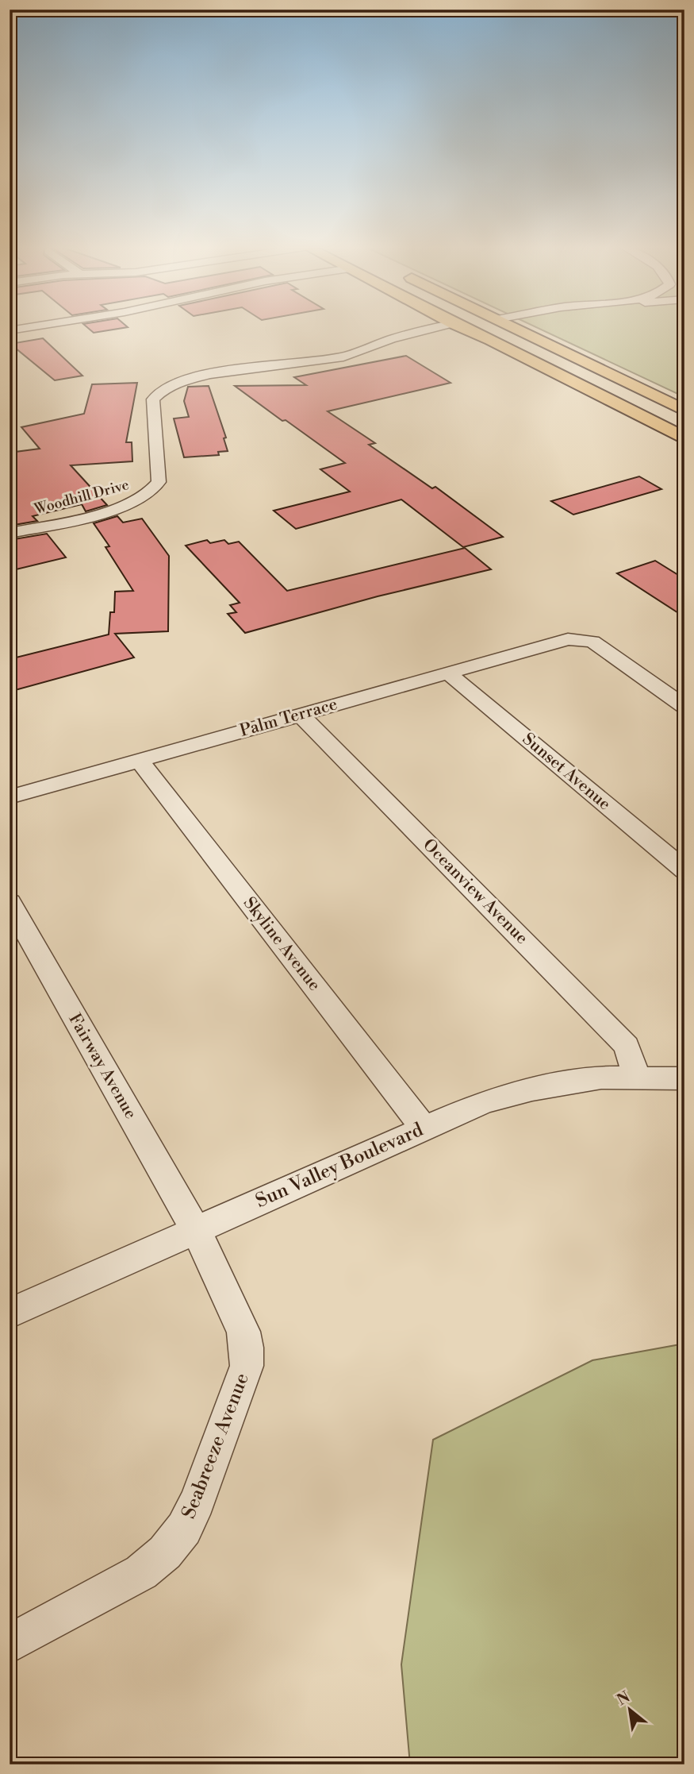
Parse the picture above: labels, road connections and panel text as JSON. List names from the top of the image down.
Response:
{
  "streets": {
    "street": [
      "Woodhill Drive",
      "Palm Terrace",
      "Sunset Avenue",
      "Oceanview Avenue",
      "Skyline Avenue",
      "Fairway Avenue",
      "Sun Valley Boulevard",
      "Seabreeze Avenue"
    ]
  },
  "crossings": [
    ["Palm Terrace", "Sunset Avenue"],
    ["Palm Terrace", "Oceanview Avenue"],
    ["Palm Terrace", "Skyline Avenue"],
    ["Oceanview Avenue", "Sun Valley Boulevard"],
    ["Skyline Avenue", "Sun Valley Boulevard"],
    ["Fairway Avenue", "Sun Valley Boulevard"],
    ["Fairway Avenue", "Seabreeze Avenue"],
    ["Sun Valley Boulevard", "Seabreeze Avenue"]
  ],
  "north": "top left"
}
